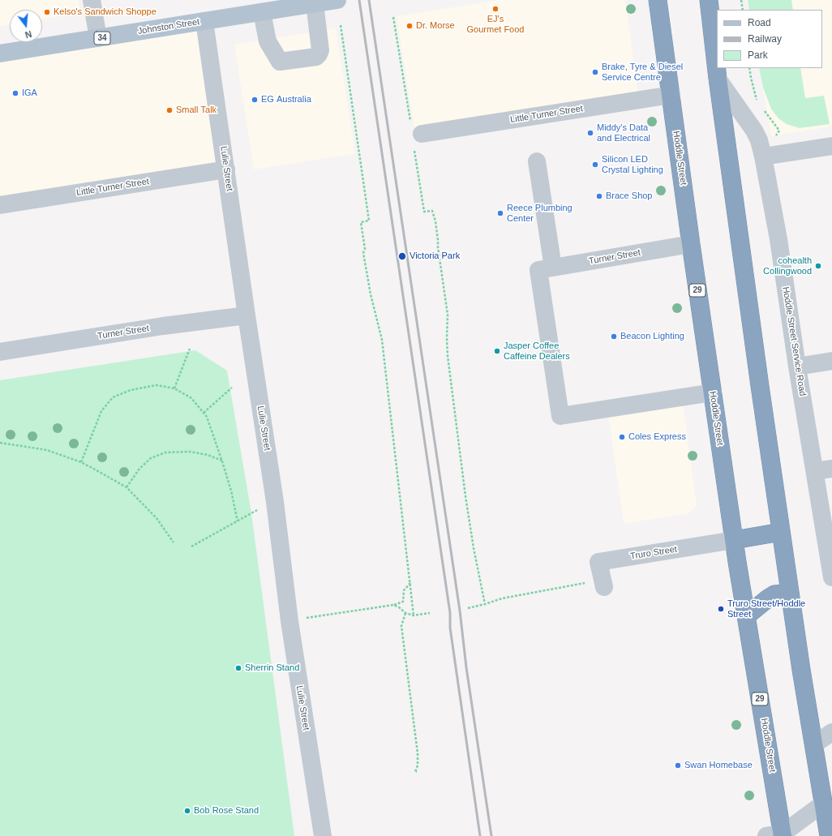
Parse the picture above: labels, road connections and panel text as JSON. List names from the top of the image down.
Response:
{
  "streets": {
    "highway": ["Hoddle Street", "29"],
    "main road": ["Johnston Street", "34"],
    "street": [
      "Little Turner Street",
      "Lulie Street",
      "Turner Street",
      "Hoddle Street Service Road",
      "Truro Street"
    ]
  },
  "crossings": [
    ["Johnston Street", "Lulie Street"],
    ["Little Turner Street", "Hoddle Street"],
    ["Little Turner Street", "Lulie Street"],
    ["Hoddle Street", "Turner Street"],
    ["Hoddle Street", "Truro Street"],
    ["Lulie Street", "Turner Street"]
  ],
  "places": [
    "EJ's Gourmet Food",
    "Kelso's Sandwich Shoppe",
    "Dr. Morse",
    "Brake, Tyre & Diesel Service Centre",
    "IGA",
    "EG Australia",
    "Small Talk",
    "Middy's Data and Electrical",
    "Silicon LED Crystal Lighting",
    "Brace Shop",
    "Reece Plumbing Center",
    "Victoria Park",
    "cohealth Collingwood",
    "Beacon Lighting",
    "Jasper Coffee Caffeine Dealers",
    "Coles Express",
    "Truro Street/Hoddle Street",
    "Sherrin Stand",
    "Swan Homebase",
    "Bob Rose Stand"
  ],
  "legend": ["Road", "Railway", "Park"],
  "north": "bottom"
}
